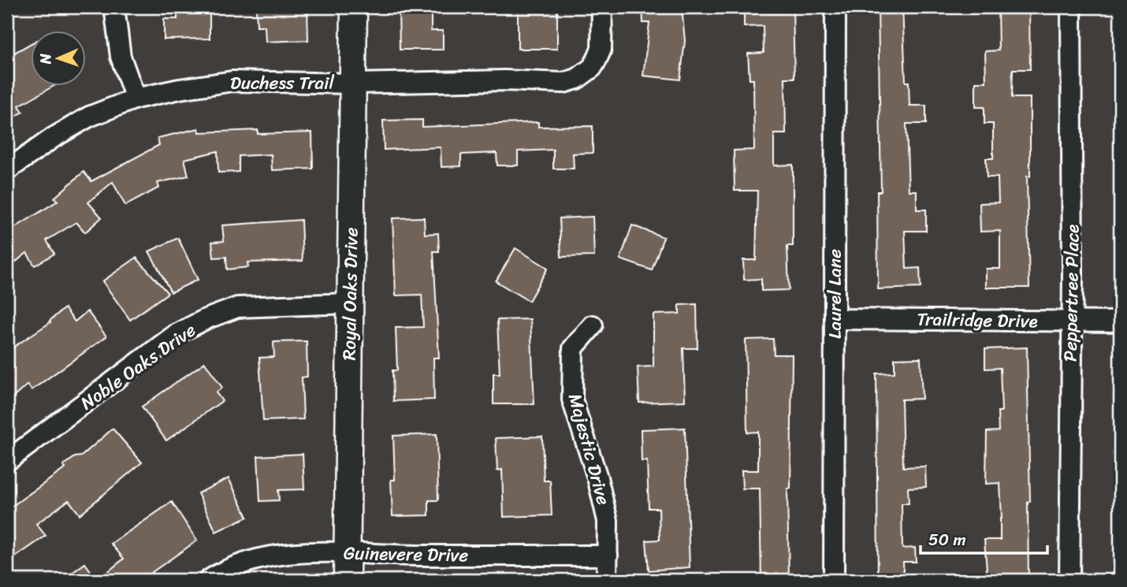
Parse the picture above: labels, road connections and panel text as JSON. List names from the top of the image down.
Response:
{
  "streets": {
    "street": [
      "Duchess Trail",
      "Peppertree Place",
      "Royal Oaks Drive",
      "Laurel Lane",
      "Trailridge Drive",
      "Noble Oaks Drive",
      "Majestic Drive",
      "Guinevere Drive"
    ]
  },
  "crossings": [
    ["Duchess Trail", "Royal Oaks Drive"],
    ["Peppertree Place", "Trailridge Drive"],
    ["Royal Oaks Drive", "Noble Oaks Drive"],
    ["Royal Oaks Drive", "Guinevere Drive"],
    ["Laurel Lane", "Trailridge Drive"],
    ["Majestic Drive", "Guinevere Drive"]
  ],
  "scale_bar": "50 m",
  "north": "left"
}
